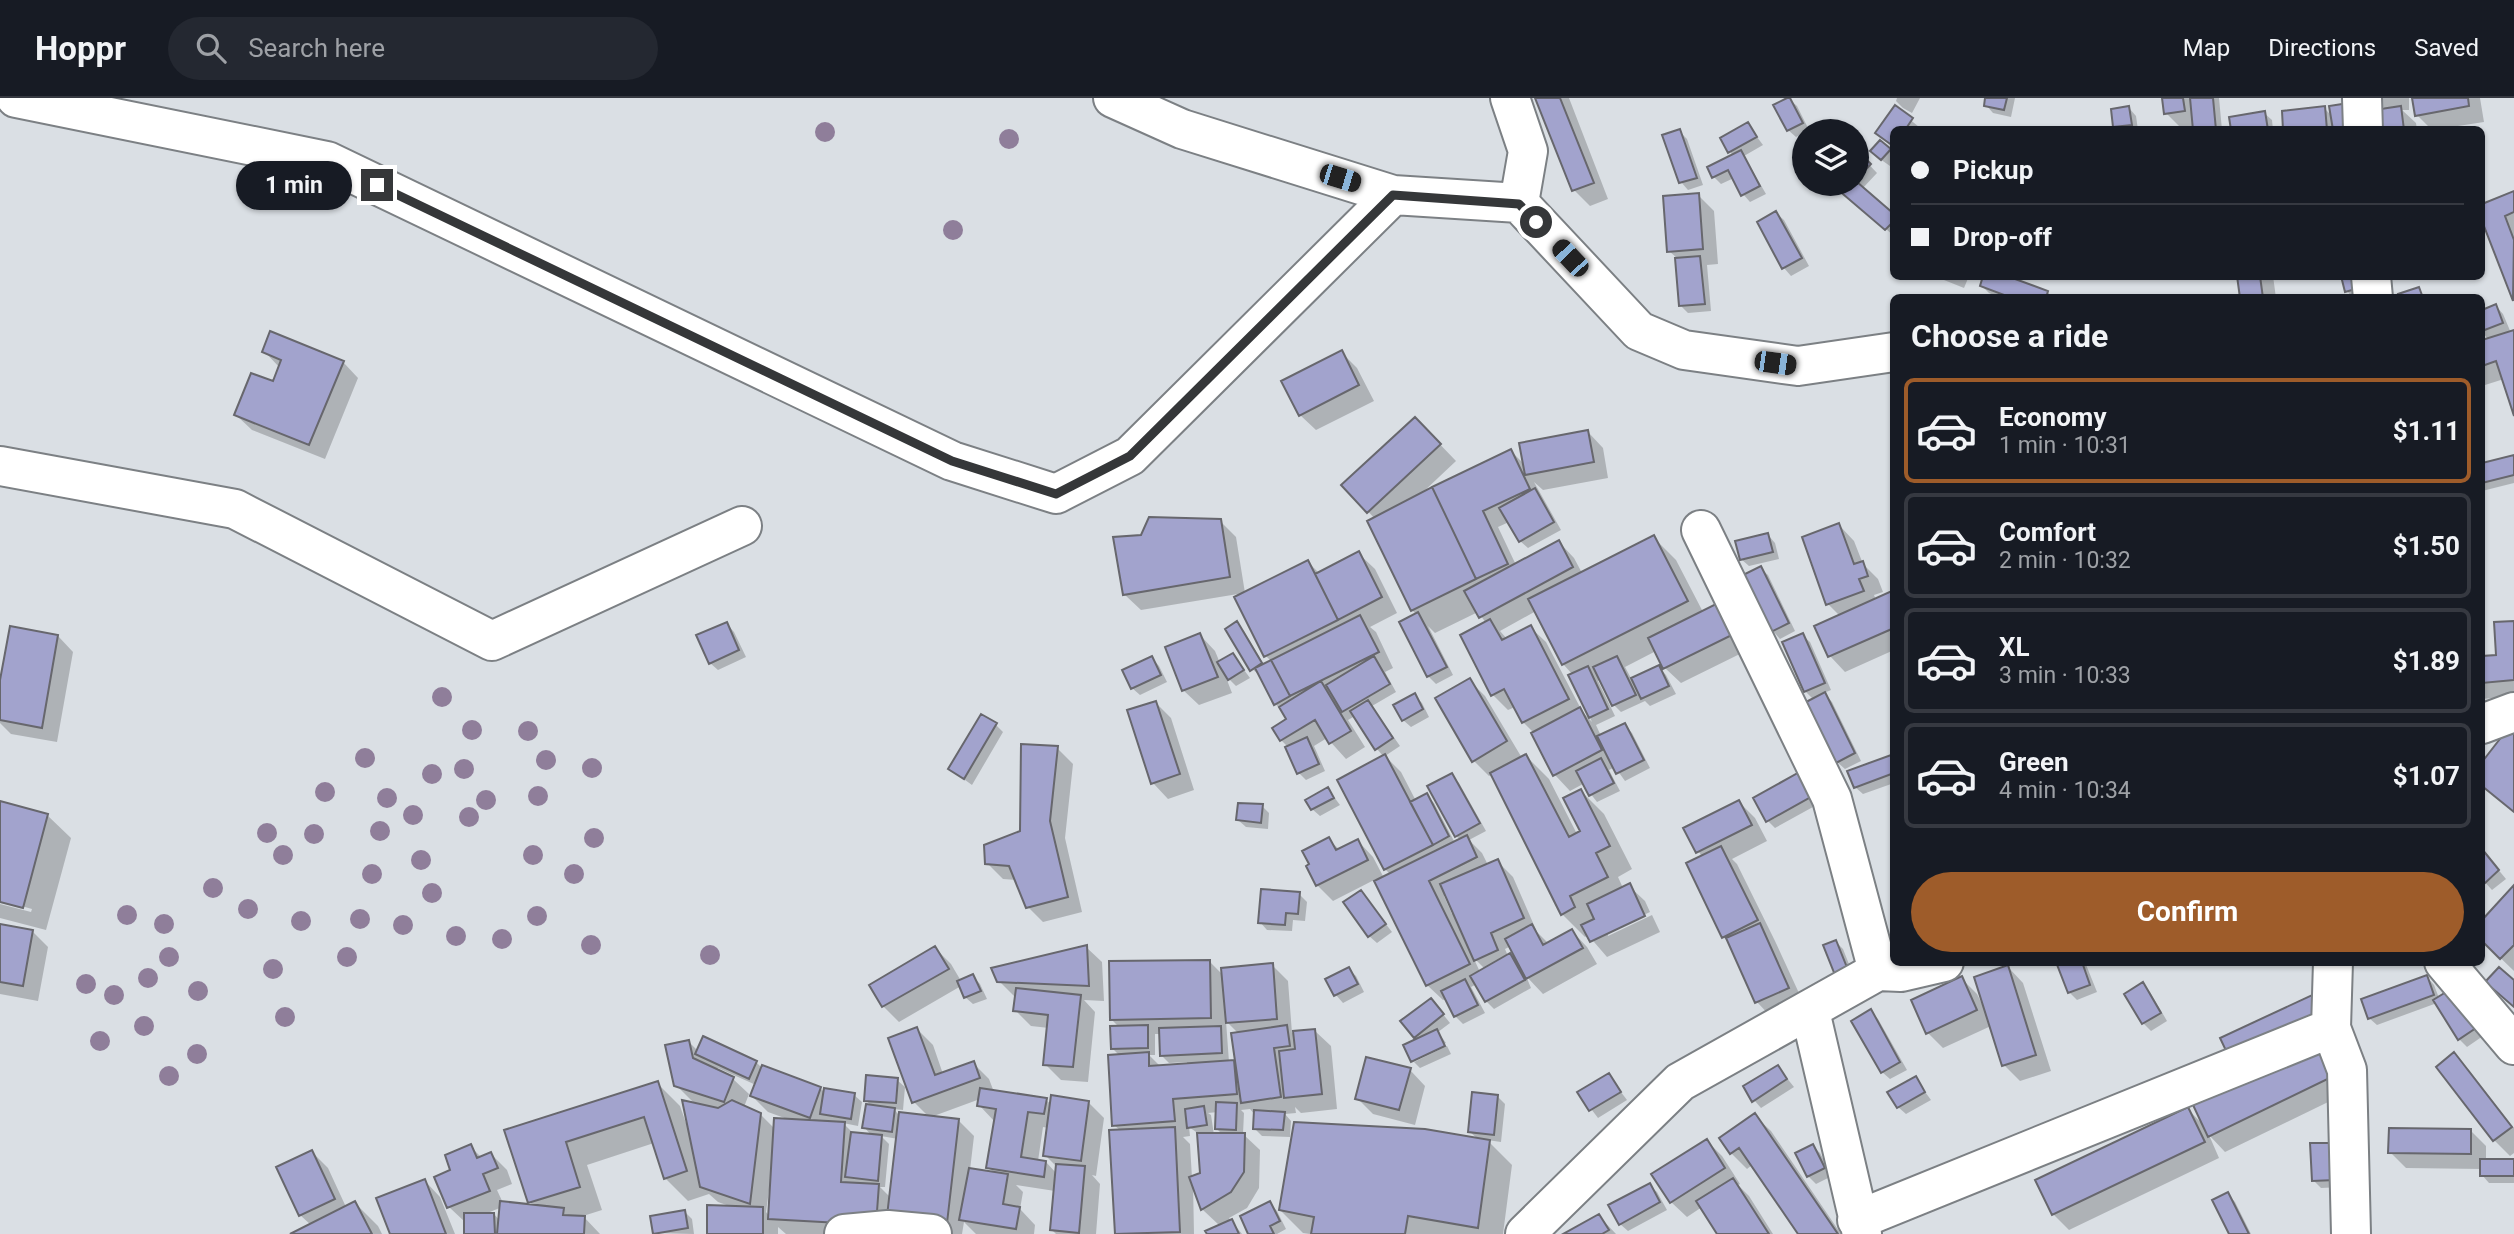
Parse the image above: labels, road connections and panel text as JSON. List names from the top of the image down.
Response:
{
  "page": {
    "header": "Hoppr",
    "search": "Search here",
    "nav": ["Map", "Directions", "Saved"],
    "banner": ["Pickup", "Drop-off"],
    "bubble": "1 min",
    "heading": "Choose a ride",
    "list": [
      {
        "name": "Economy",
        "note": "1 min · 10:31",
        "value": "$1.11"
      },
      {
        "name": "Comfort",
        "note": "2 min · 10:32",
        "value": "$1.50"
      },
      {
        "name": "XL",
        "note": "3 min · 10:33",
        "value": "$1.89"
      },
      {
        "name": "Green",
        "note": "4 min · 10:34",
        "value": "$1.07"
      }
    ],
    "buttons": "Confirm"
  }
}
